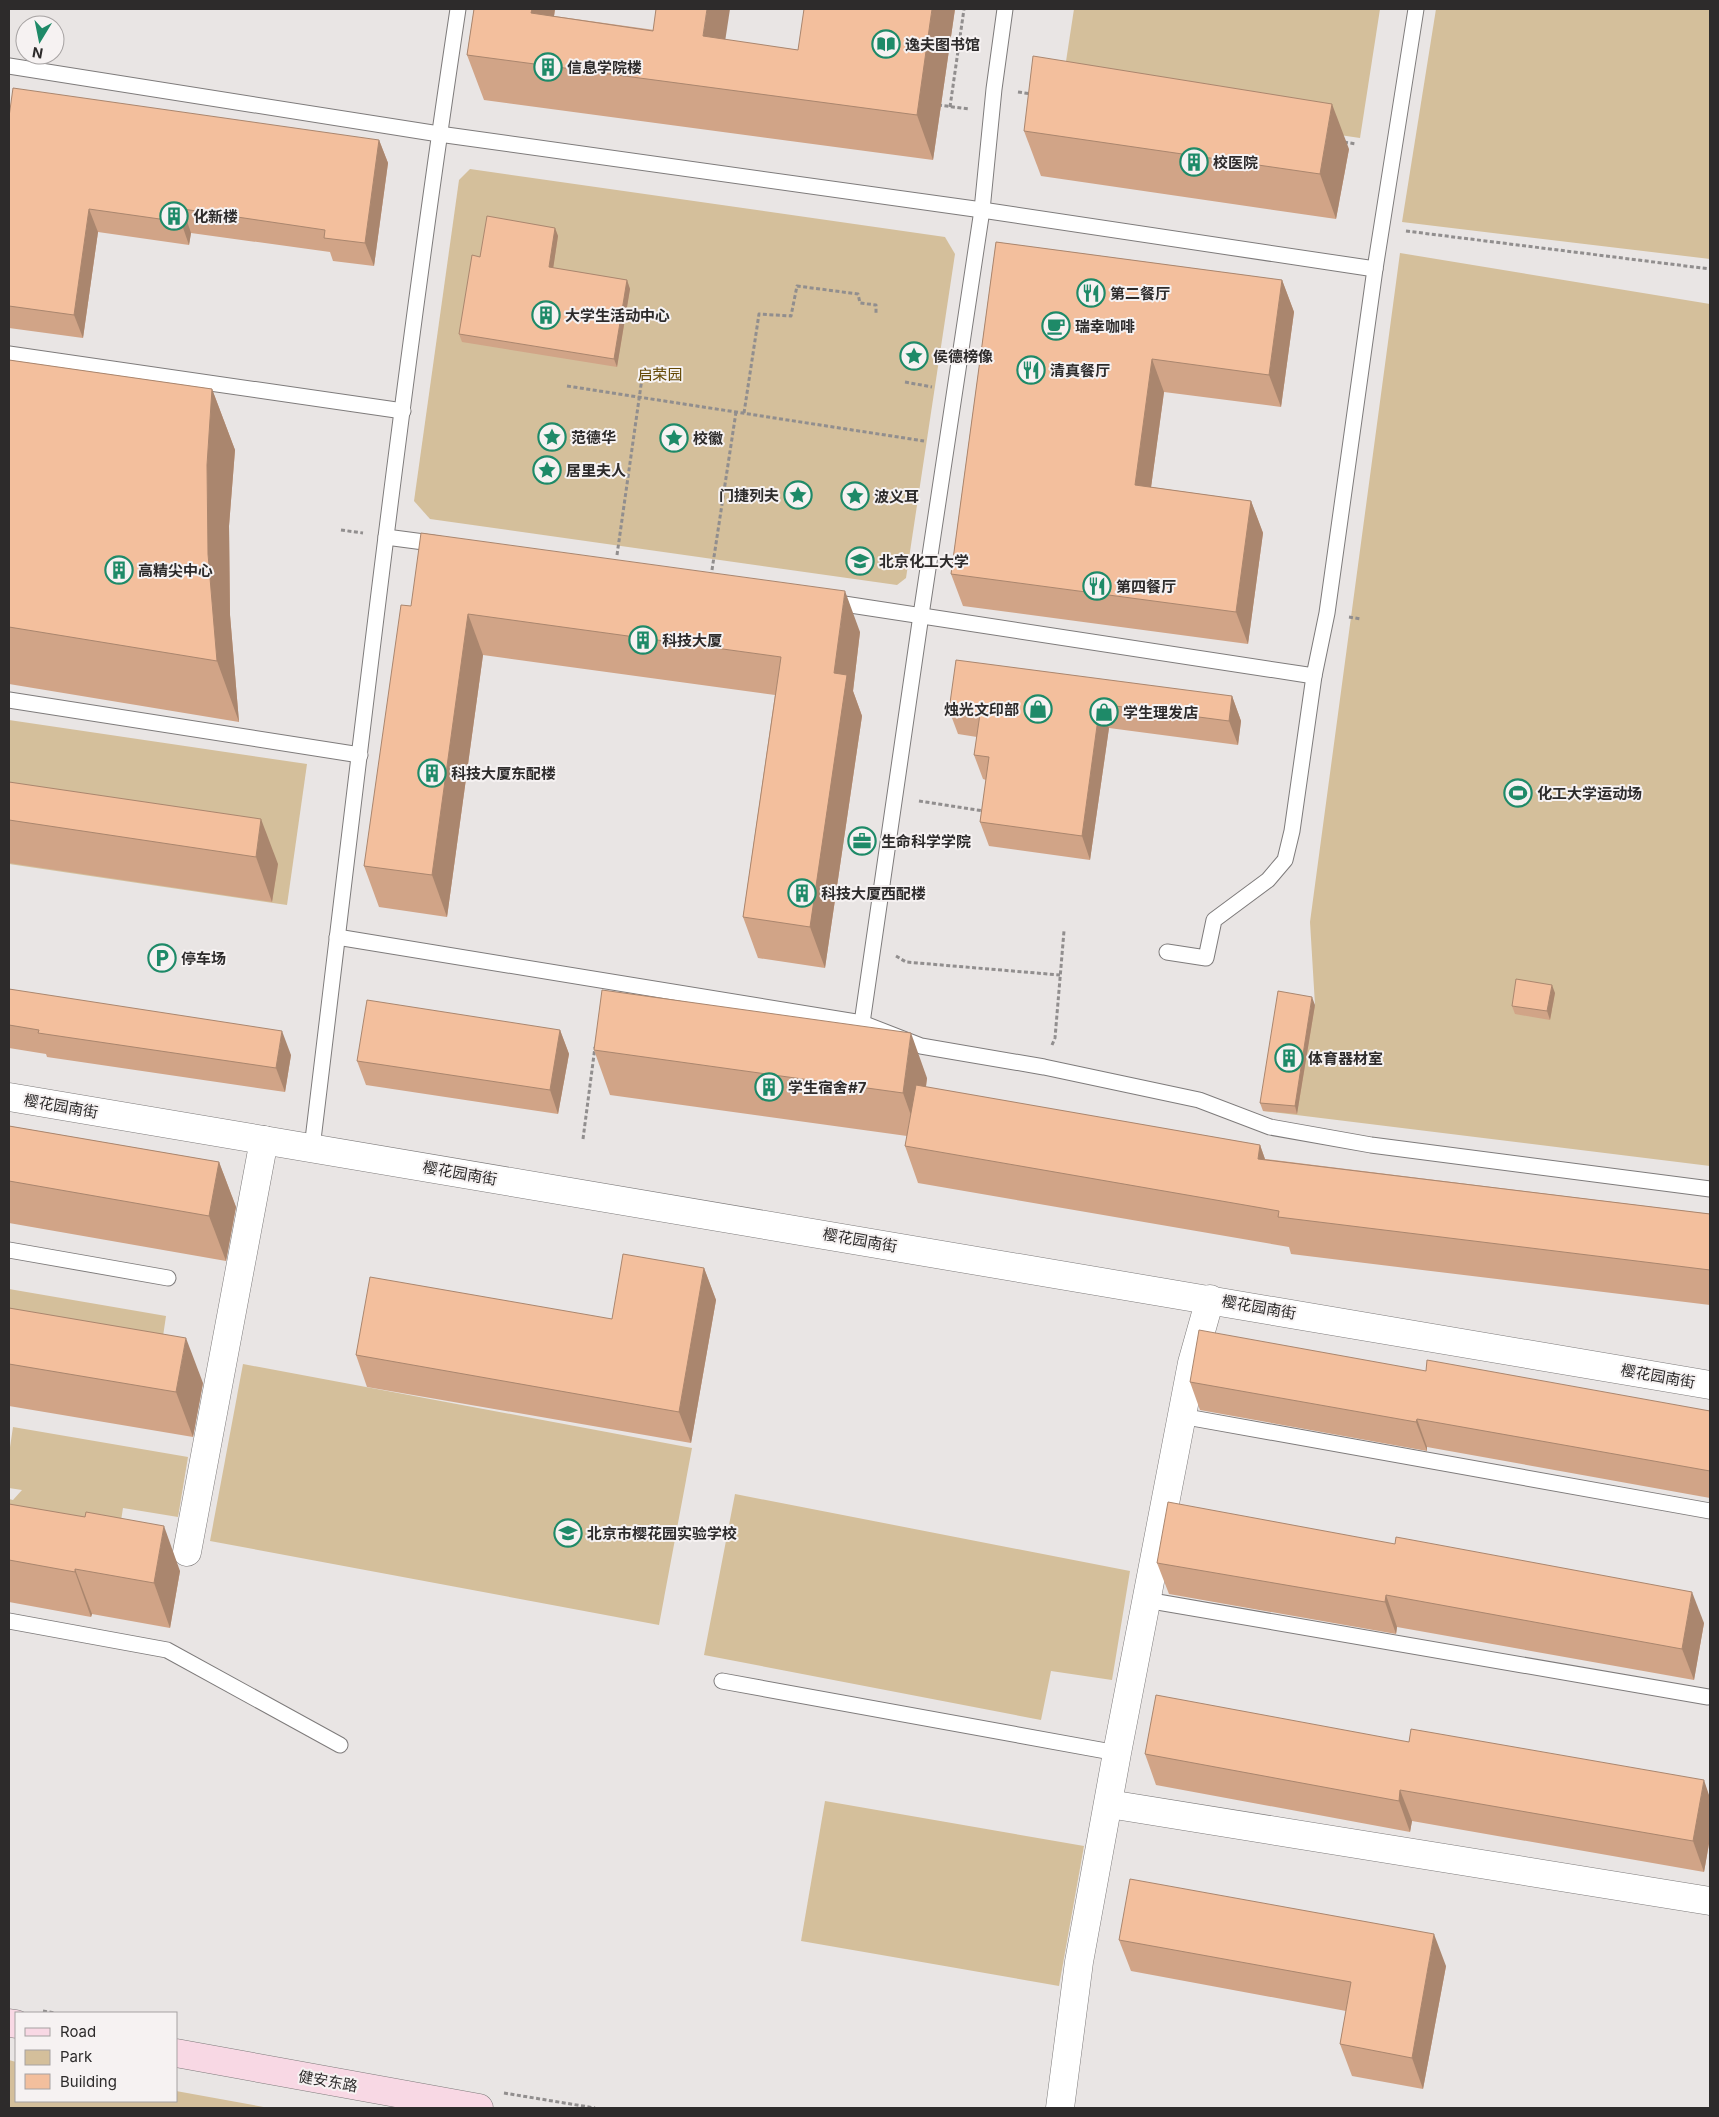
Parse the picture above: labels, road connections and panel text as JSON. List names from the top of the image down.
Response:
{
  "streets": {
    "street": ["樱花园南街", "健安东路"]
  },
  "parks": ["启荣园"],
  "places": {
    "library": ["逸夫图书馆"],
    "building": [
      "信息学院楼",
      "校医院",
      "化新楼",
      "大学生活动中心",
      "高精尖中心",
      "科技大厦",
      "科技大厦东配楼",
      "科技大厦西配楼",
      "体育器材室",
      "学生宿舍#7"
    ],
    "restaurant": ["第二餐厅", "清真餐厅", "第四餐厅"],
    "cafe": ["瑞幸咖啡"],
    "place": [
      "侯德榜像",
      "范德华",
      "校徽",
      "居里夫人",
      "门捷列夫",
      "波义耳"
    ],
    "school or university": ["北京化工大学", "北京市樱花园实验学校"],
    "shop": ["烛光文印部", "学生理发店"],
    "sports": ["化工大学运动场"],
    "office": ["生命科学学院"],
    "parking": ["停车场"]
  },
  "legend": ["Road", "Park", "Building"],
  "north": "bottom"
}
